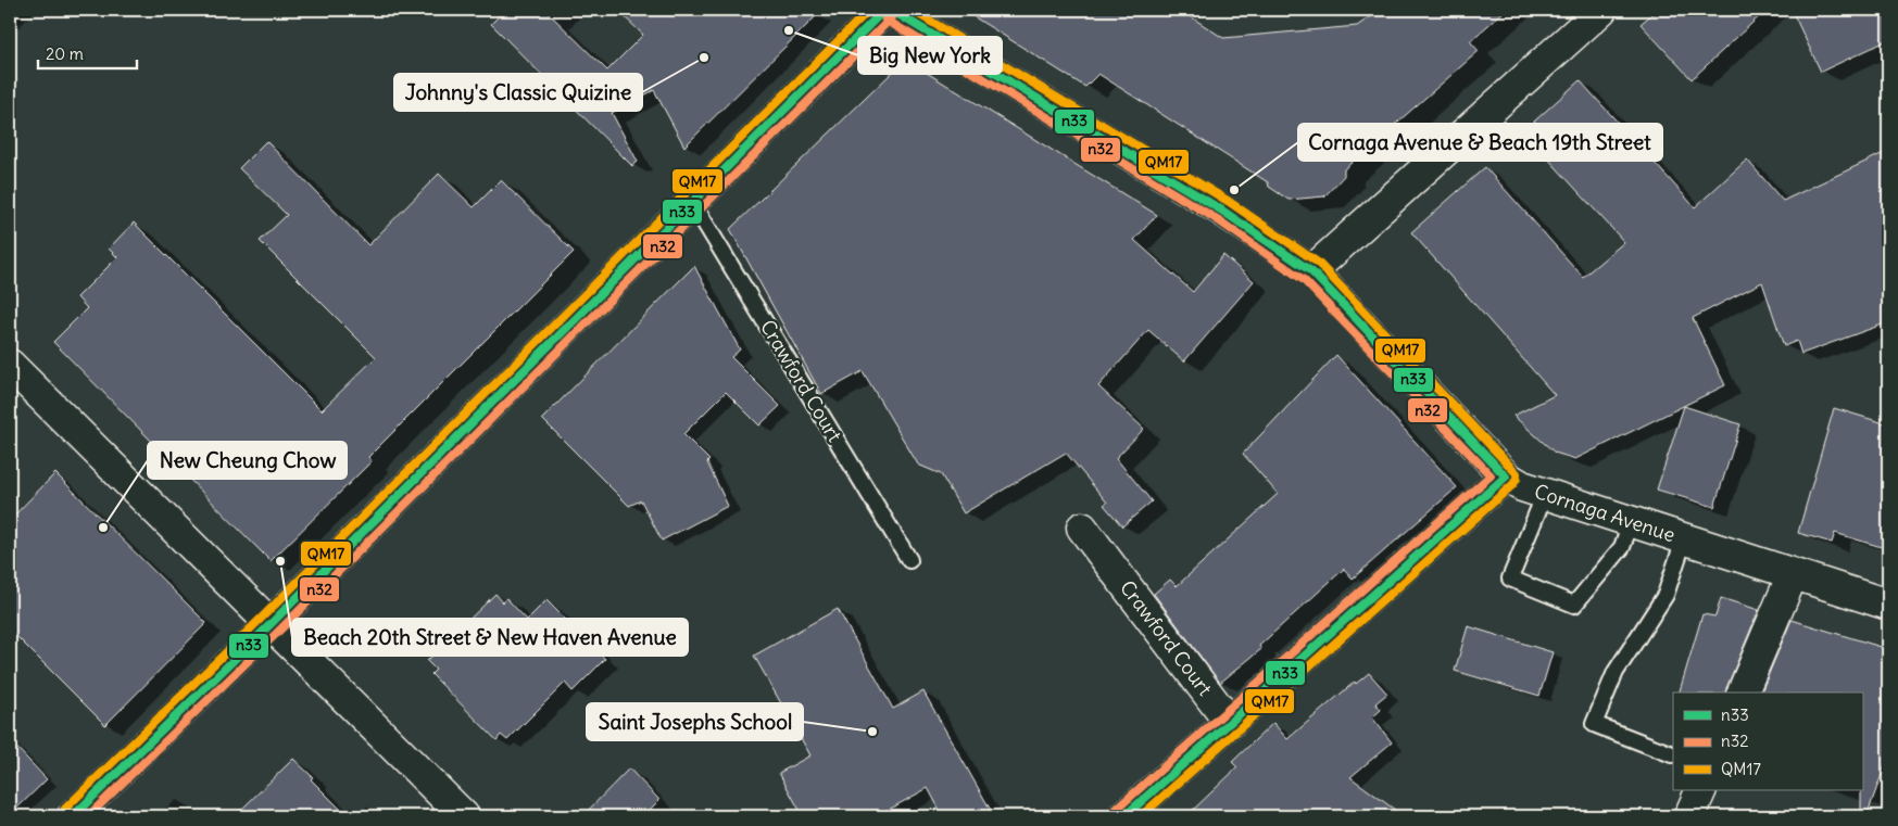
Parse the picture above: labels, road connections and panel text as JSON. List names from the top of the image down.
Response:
{
  "streets": {
    "street": ["Crawford Court", "Cornaga Avenue"]
  },
  "places": [
    "Big New York",
    "Johnny's Classic Quizine",
    "Cornaga Avenue & Beach 19th Street",
    "New Cheung Chow",
    "Beach 20th Street & New Haven Avenue",
    "Saint Josephs School"
  ],
  "lines": ["transit line n33", "transit line QM17", "transit line n32"],
  "legend": ["n33", "n32", "QM17"],
  "scale_bar": "20 m"
}
